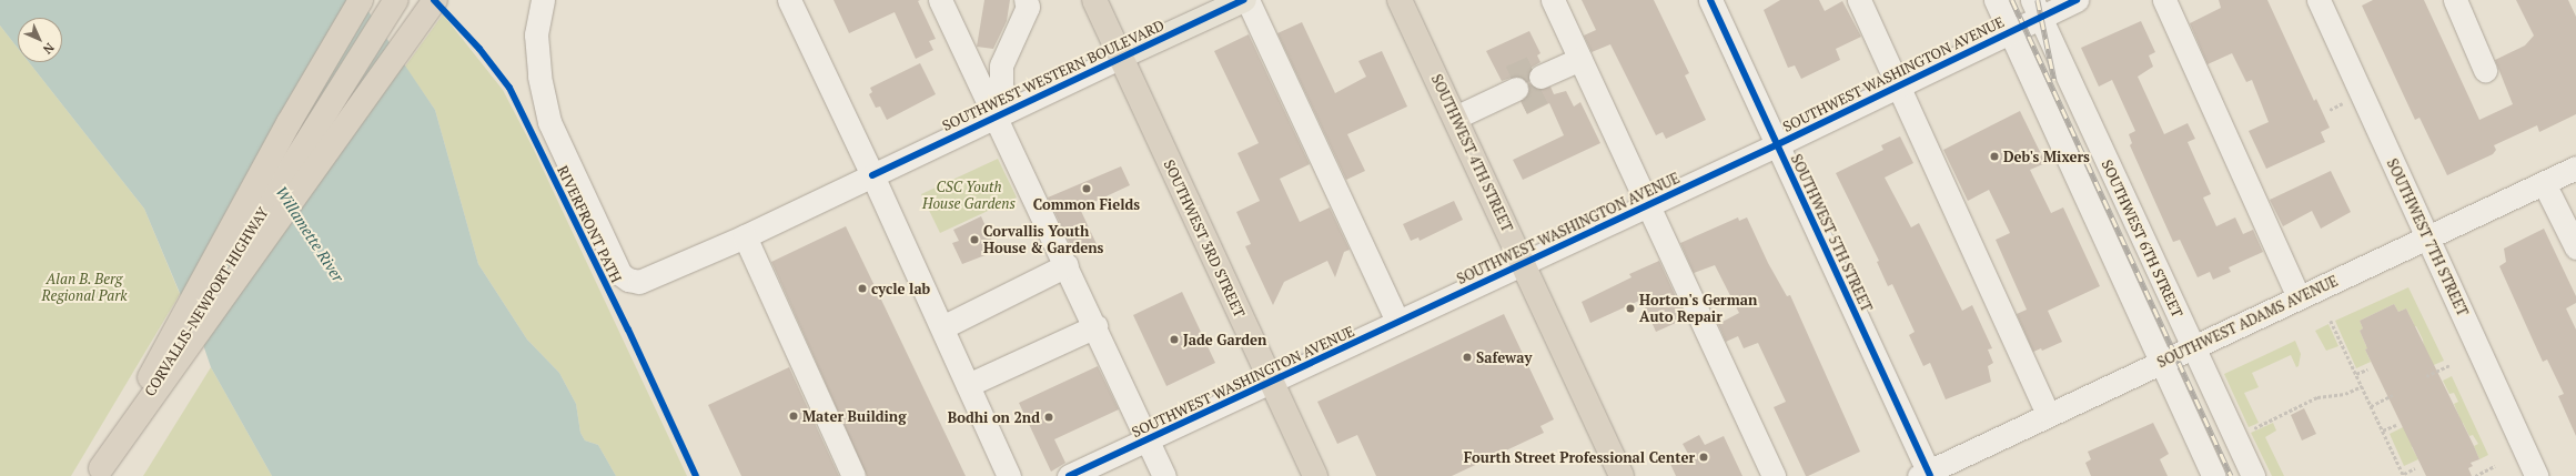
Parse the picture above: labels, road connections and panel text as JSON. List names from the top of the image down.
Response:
{
  "streets": {
    "highway": ["SOUTHWEST 4TH STREET", "SOUTHWEST 3RD STREET", "CORVALLIS-NEWPORT HIGHWAY"],
    "main road": ["SOUTHWEST WESTERN BOULEVARD"],
    "street": [
      "SOUTHWEST WASHINGTON AVENUE",
      "SOUTHWEST 5TH STREET",
      "SOUTHWEST 7TH STREET",
      "SOUTHWEST 6TH STREET",
      "SOUTHWEST ADAMS AVENUE"
    ],
    "cycle path": ["RIVERFRONT PATH"]
  },
  "crossings": [
    ["SOUTHWEST WASHINGTON AVENUE", "SOUTHWEST 4TH STREET"],
    ["SOUTHWEST WASHINGTON AVENUE", "SOUTHWEST 5TH STREET"],
    ["SOUTHWEST WASHINGTON AVENUE", "SOUTHWEST 3RD STREET"],
    ["SOUTHWEST WASHINGTON AVENUE", "SOUTHWEST 6TH STREET"],
    ["SOUTHWEST WESTERN BOULEVARD", "SOUTHWEST 3RD STREET"],
    ["SOUTHWEST 5TH STREET", "SOUTHWEST ADAMS AVENUE"],
    ["SOUTHWEST 7TH STREET", "SOUTHWEST ADAMS AVENUE"],
    ["SOUTHWEST 6TH STREET", "SOUTHWEST ADAMS AVENUE"]
  ],
  "water": ["Willamette River"],
  "parks": ["CSC Youth House Gardens", "Alan B. Berg Regional Park"],
  "places": [
    "Deb's Mixers",
    "Common Fields",
    "Corvallis Youth House & Gardens",
    "cycle lab",
    "Horton's German Auto Repair",
    "Jade Garden",
    "Safeway",
    "Mater Building",
    "Bodhi on 2nd",
    "Fourth Street Professional Center"
  ],
  "north": "bottom right"
}
